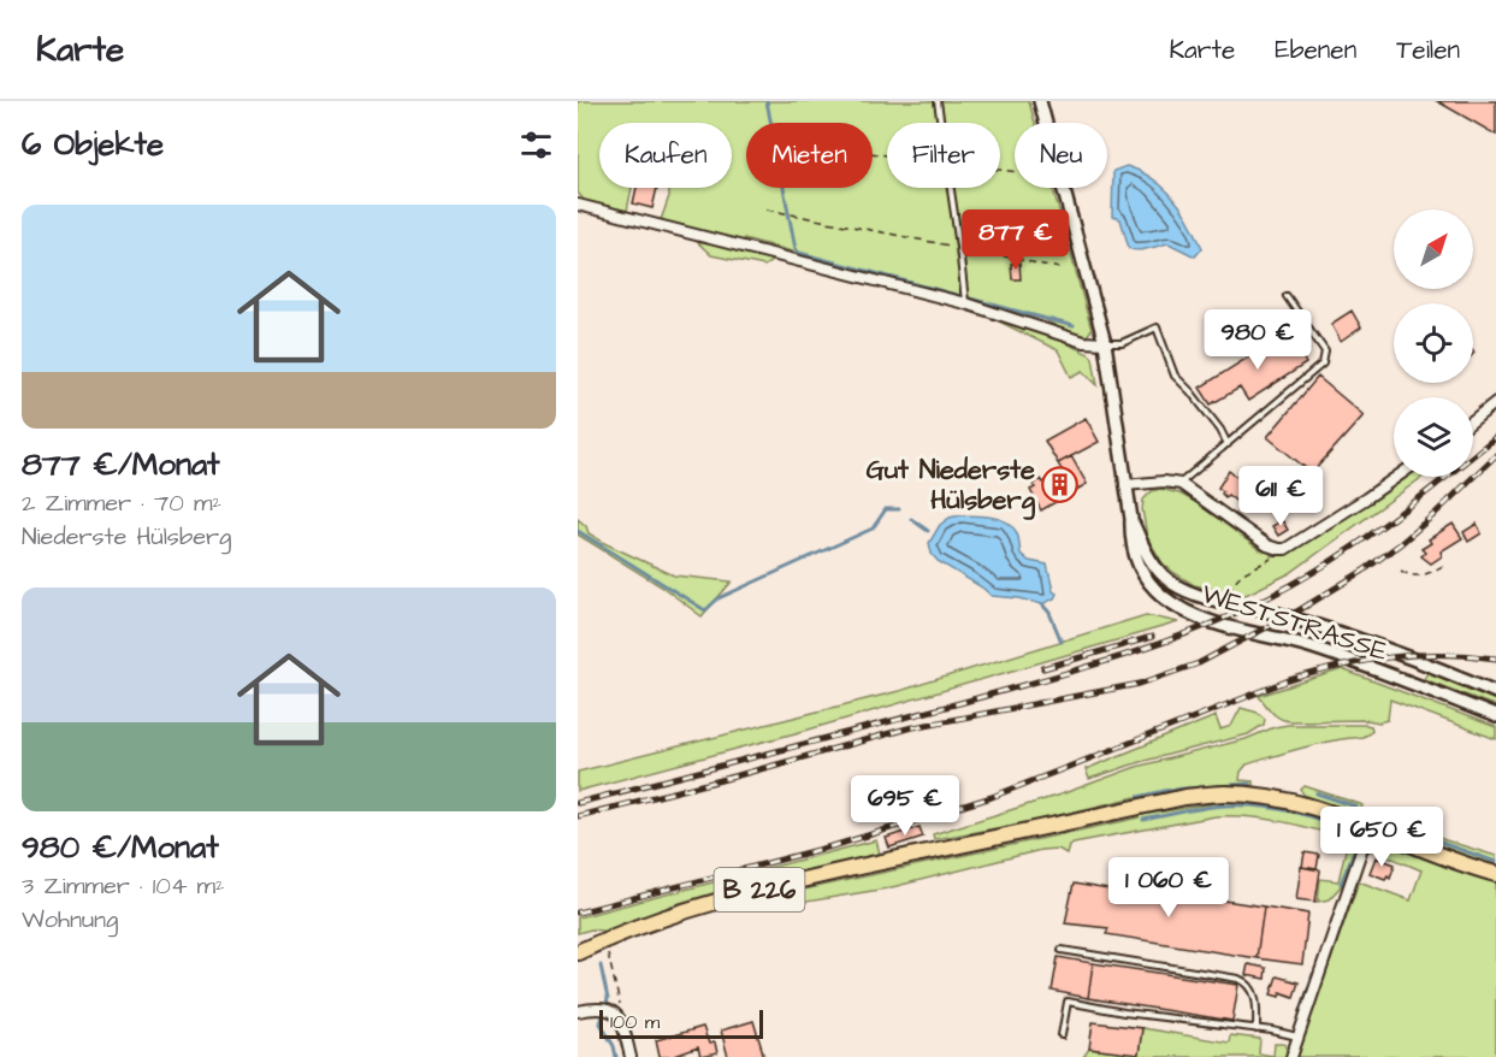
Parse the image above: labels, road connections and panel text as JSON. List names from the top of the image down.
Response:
{
  "streets": {
    "main road": ["B 226"],
    "street": ["WESTSTRASSE"]
  },
  "places": {
    "building": ["Gut Niederste Hülsberg"]
  },
  "scale_bar": "100 m",
  "north": "top right",
  "page": {
    "header": "Karte",
    "nav": ["Karte", "Ebenen", "Teilen"],
    "heading": "6 Objekte",
    "chip": [
      "Kaufen",
      "Mieten",
      "Filter",
      "Neu"
    ],
    "list": [
      {
        "name": "877 €/Monat",
        "note": "2 Zimmer · 70 m² · Niederste Hülsberg"
      },
      {
        "name": "980 €/Monat",
        "note": "3 Zimmer · 104 m² · Wohnung"
      }
    ],
    "price": [
      "877 €",
      "980 €",
      "611 €",
      "695 €",
      "1 650 €",
      "1 060 €"
    ],
    "scale": "100 m"
  }
}
